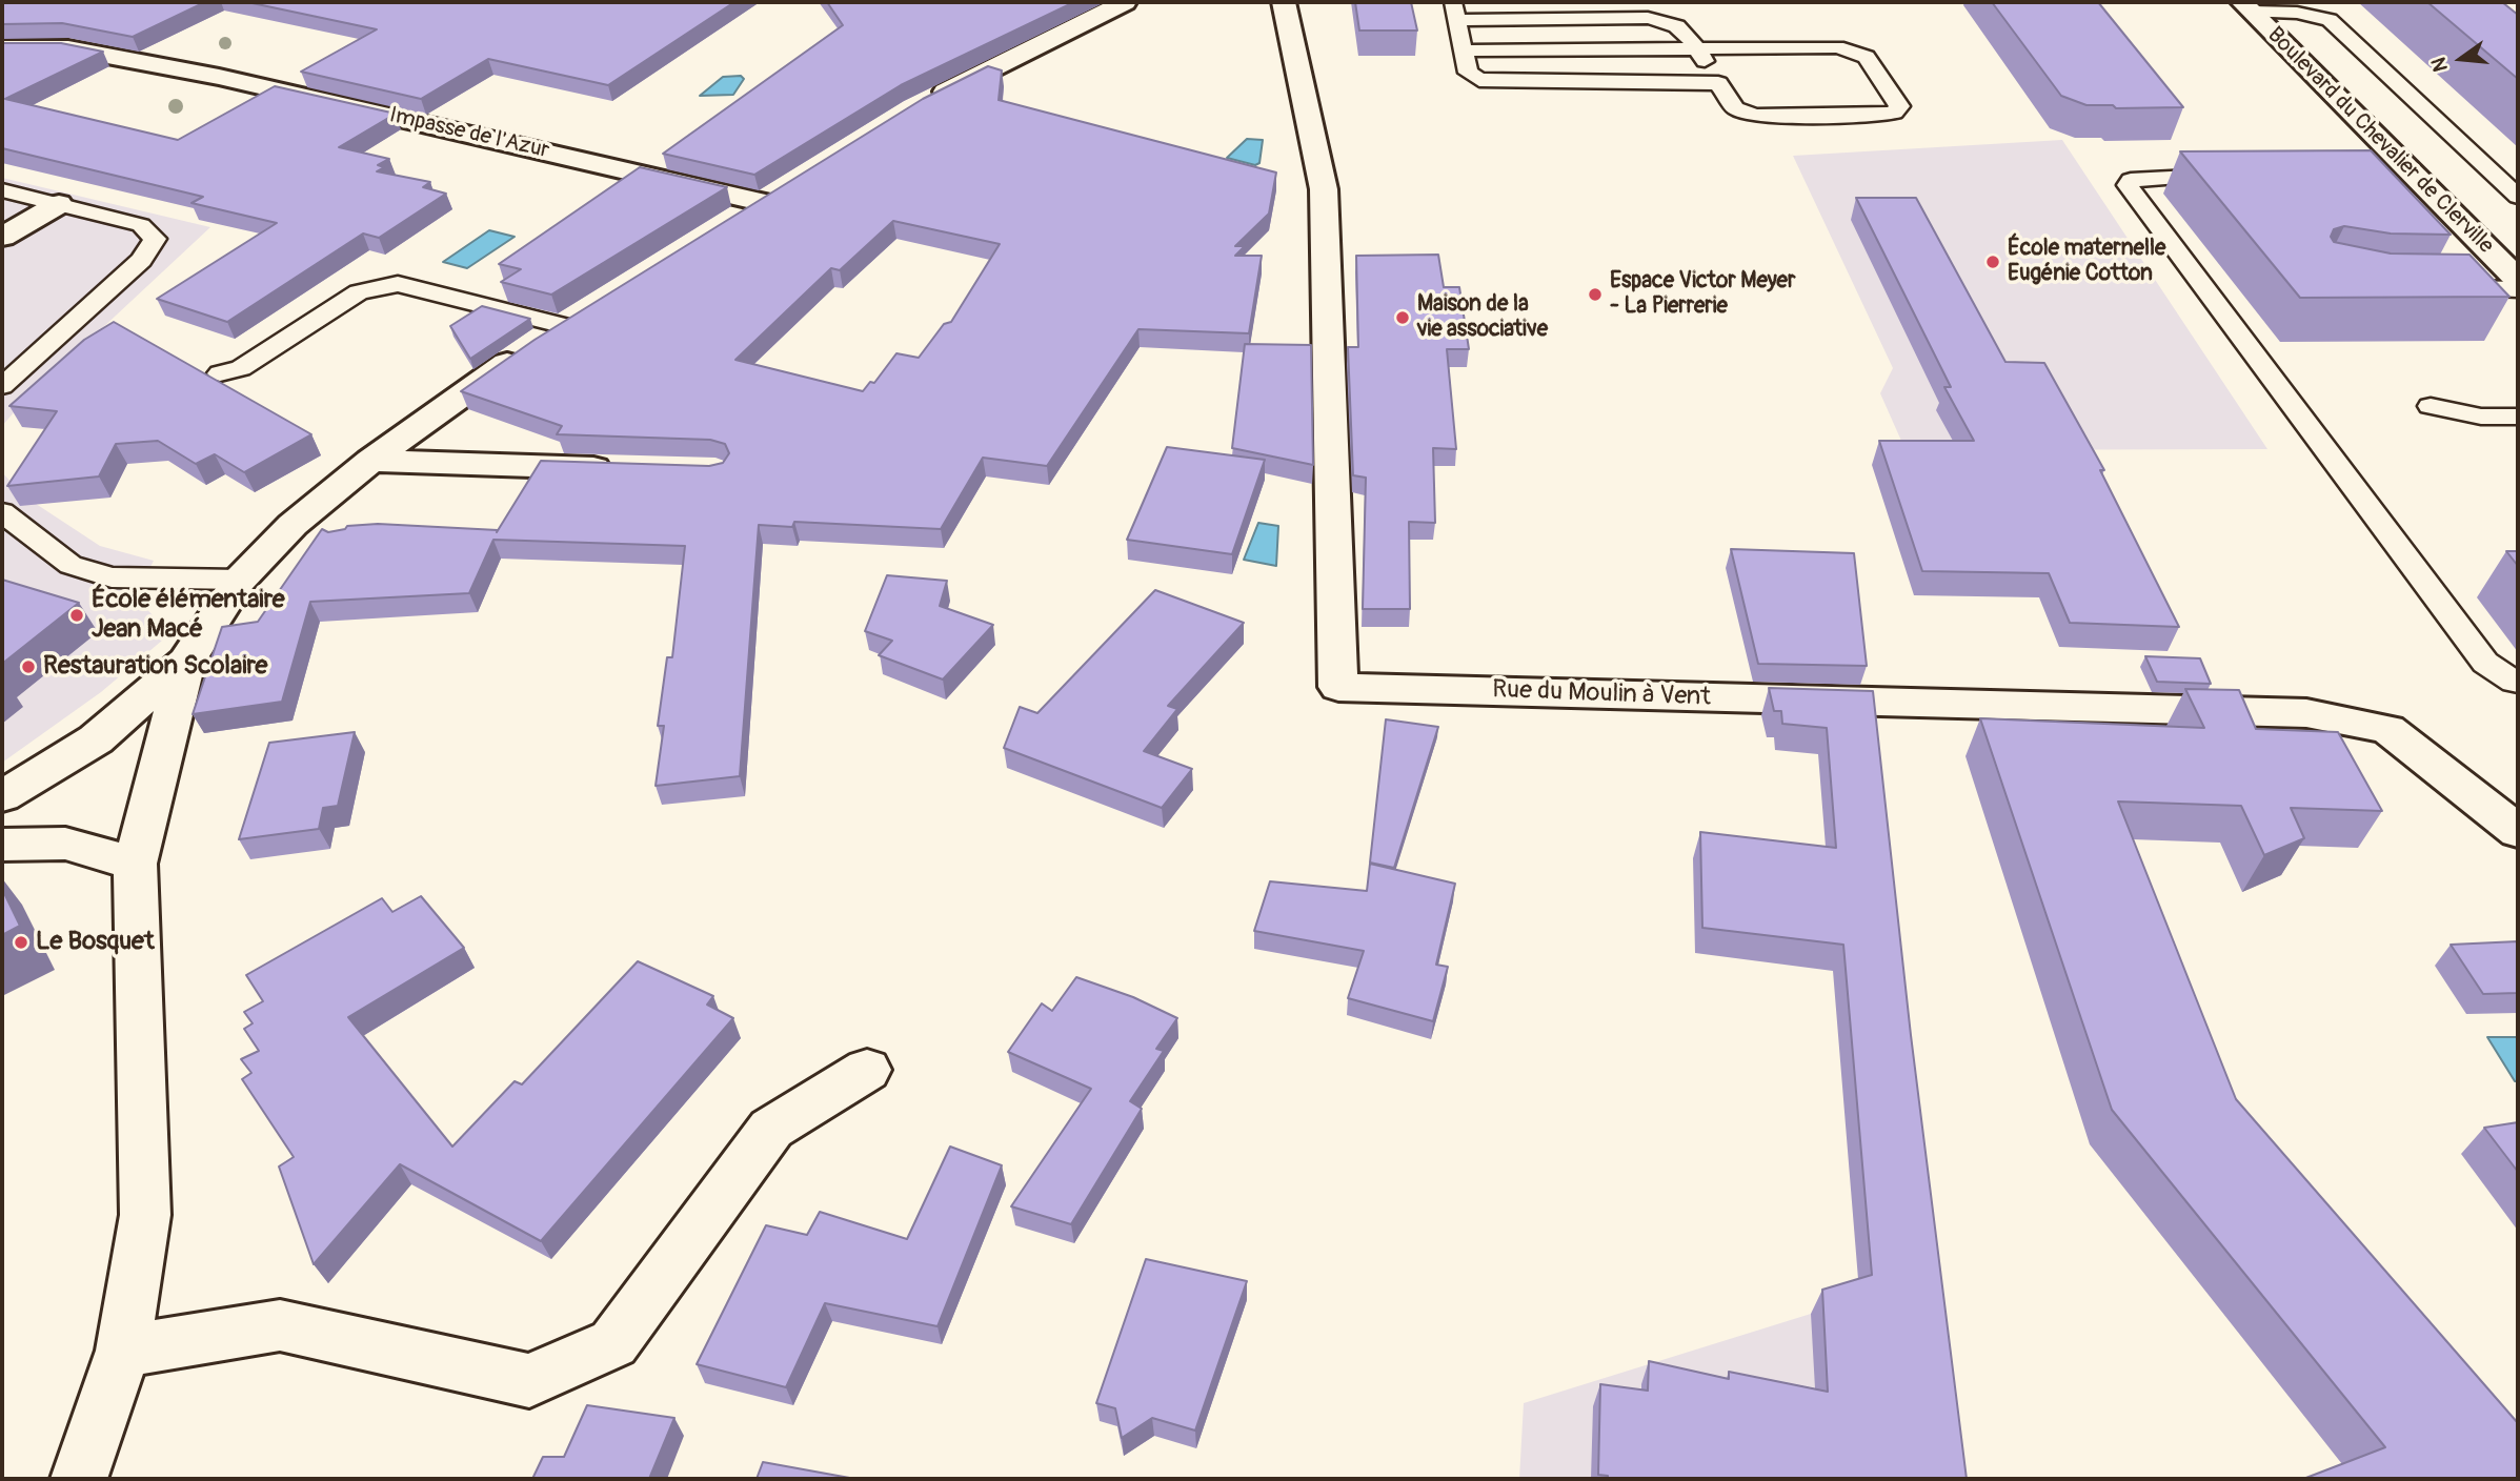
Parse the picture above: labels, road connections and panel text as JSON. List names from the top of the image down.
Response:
{
  "streets": {
    "street": ["Impasse de l'Azur", "Boulevard du Chevalier de Clerville", "Rue du Moulin à Vent"]
  },
  "places": [
    "École maternelle Eugénie Cotton",
    "Espace Victor Meyer - La Pierrerie",
    "Maison de la vie associative",
    "École élémentaire Jean Macé",
    "Restauration Scolaire",
    "Le Bosquet"
  ],
  "north": "left"
}
